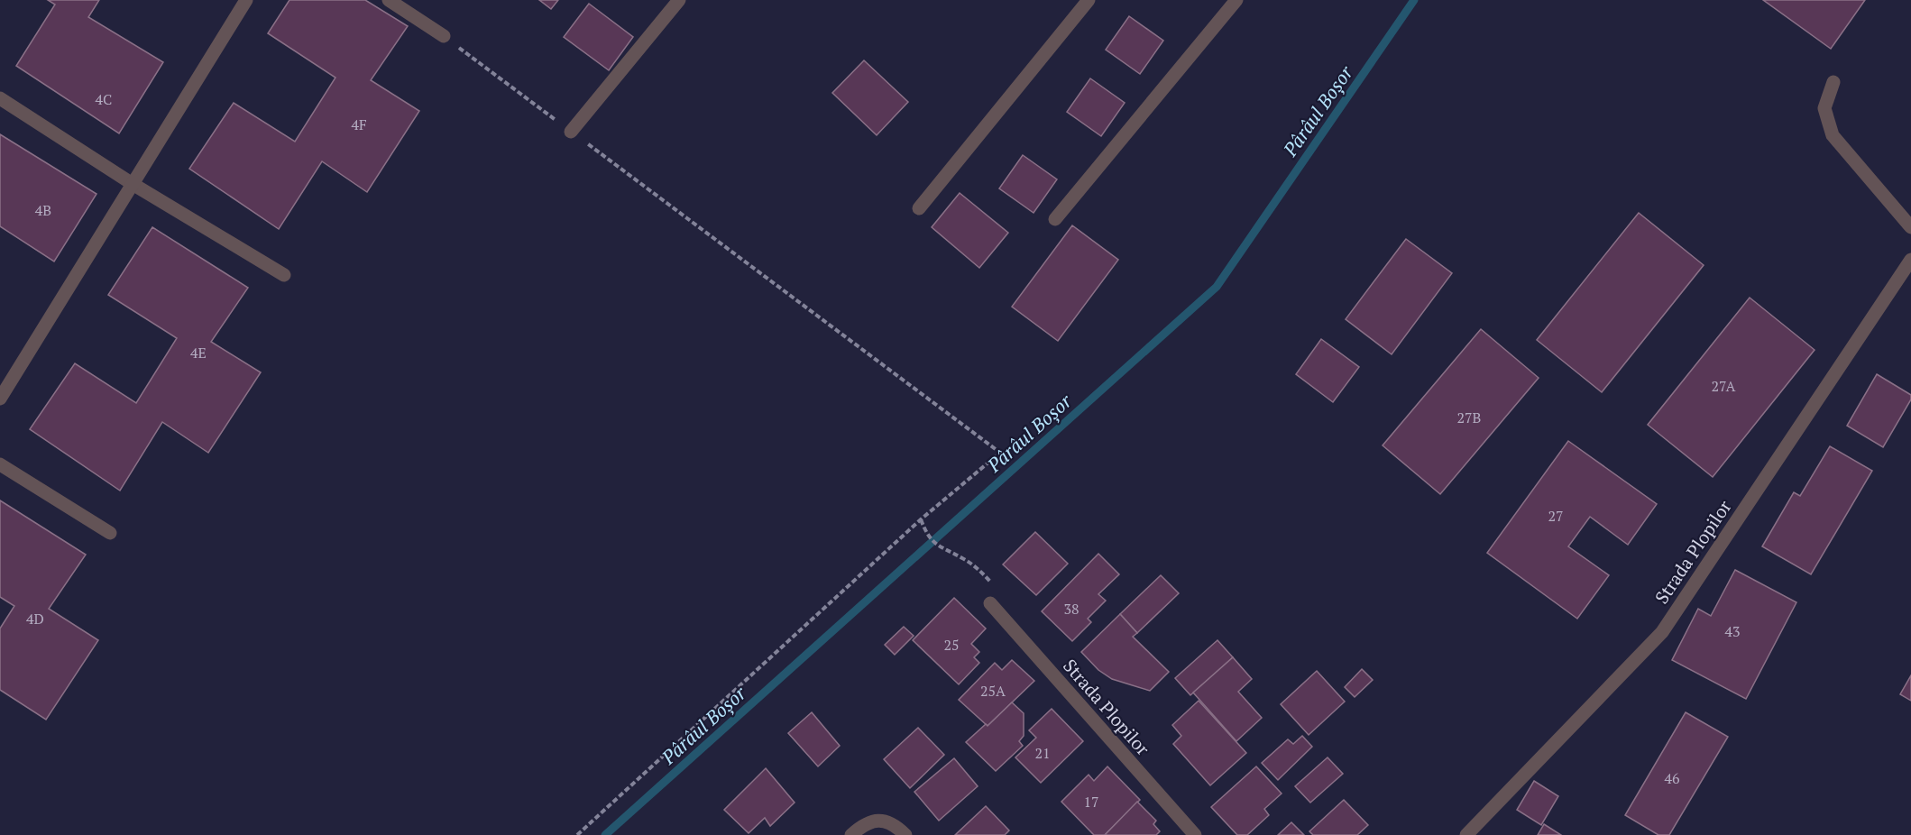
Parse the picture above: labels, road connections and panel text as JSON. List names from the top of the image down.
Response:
{
  "streets": {
    "street": ["Strada Plopilor"]
  },
  "water": ["Pârâul Boșor"],
  "house_numbers": [
    "4C",
    "4F",
    "4B",
    "4E",
    "27A",
    "27B",
    "27",
    "38",
    "4D",
    "43",
    "25",
    "25A",
    "21",
    "46",
    "17"
  ]
}
